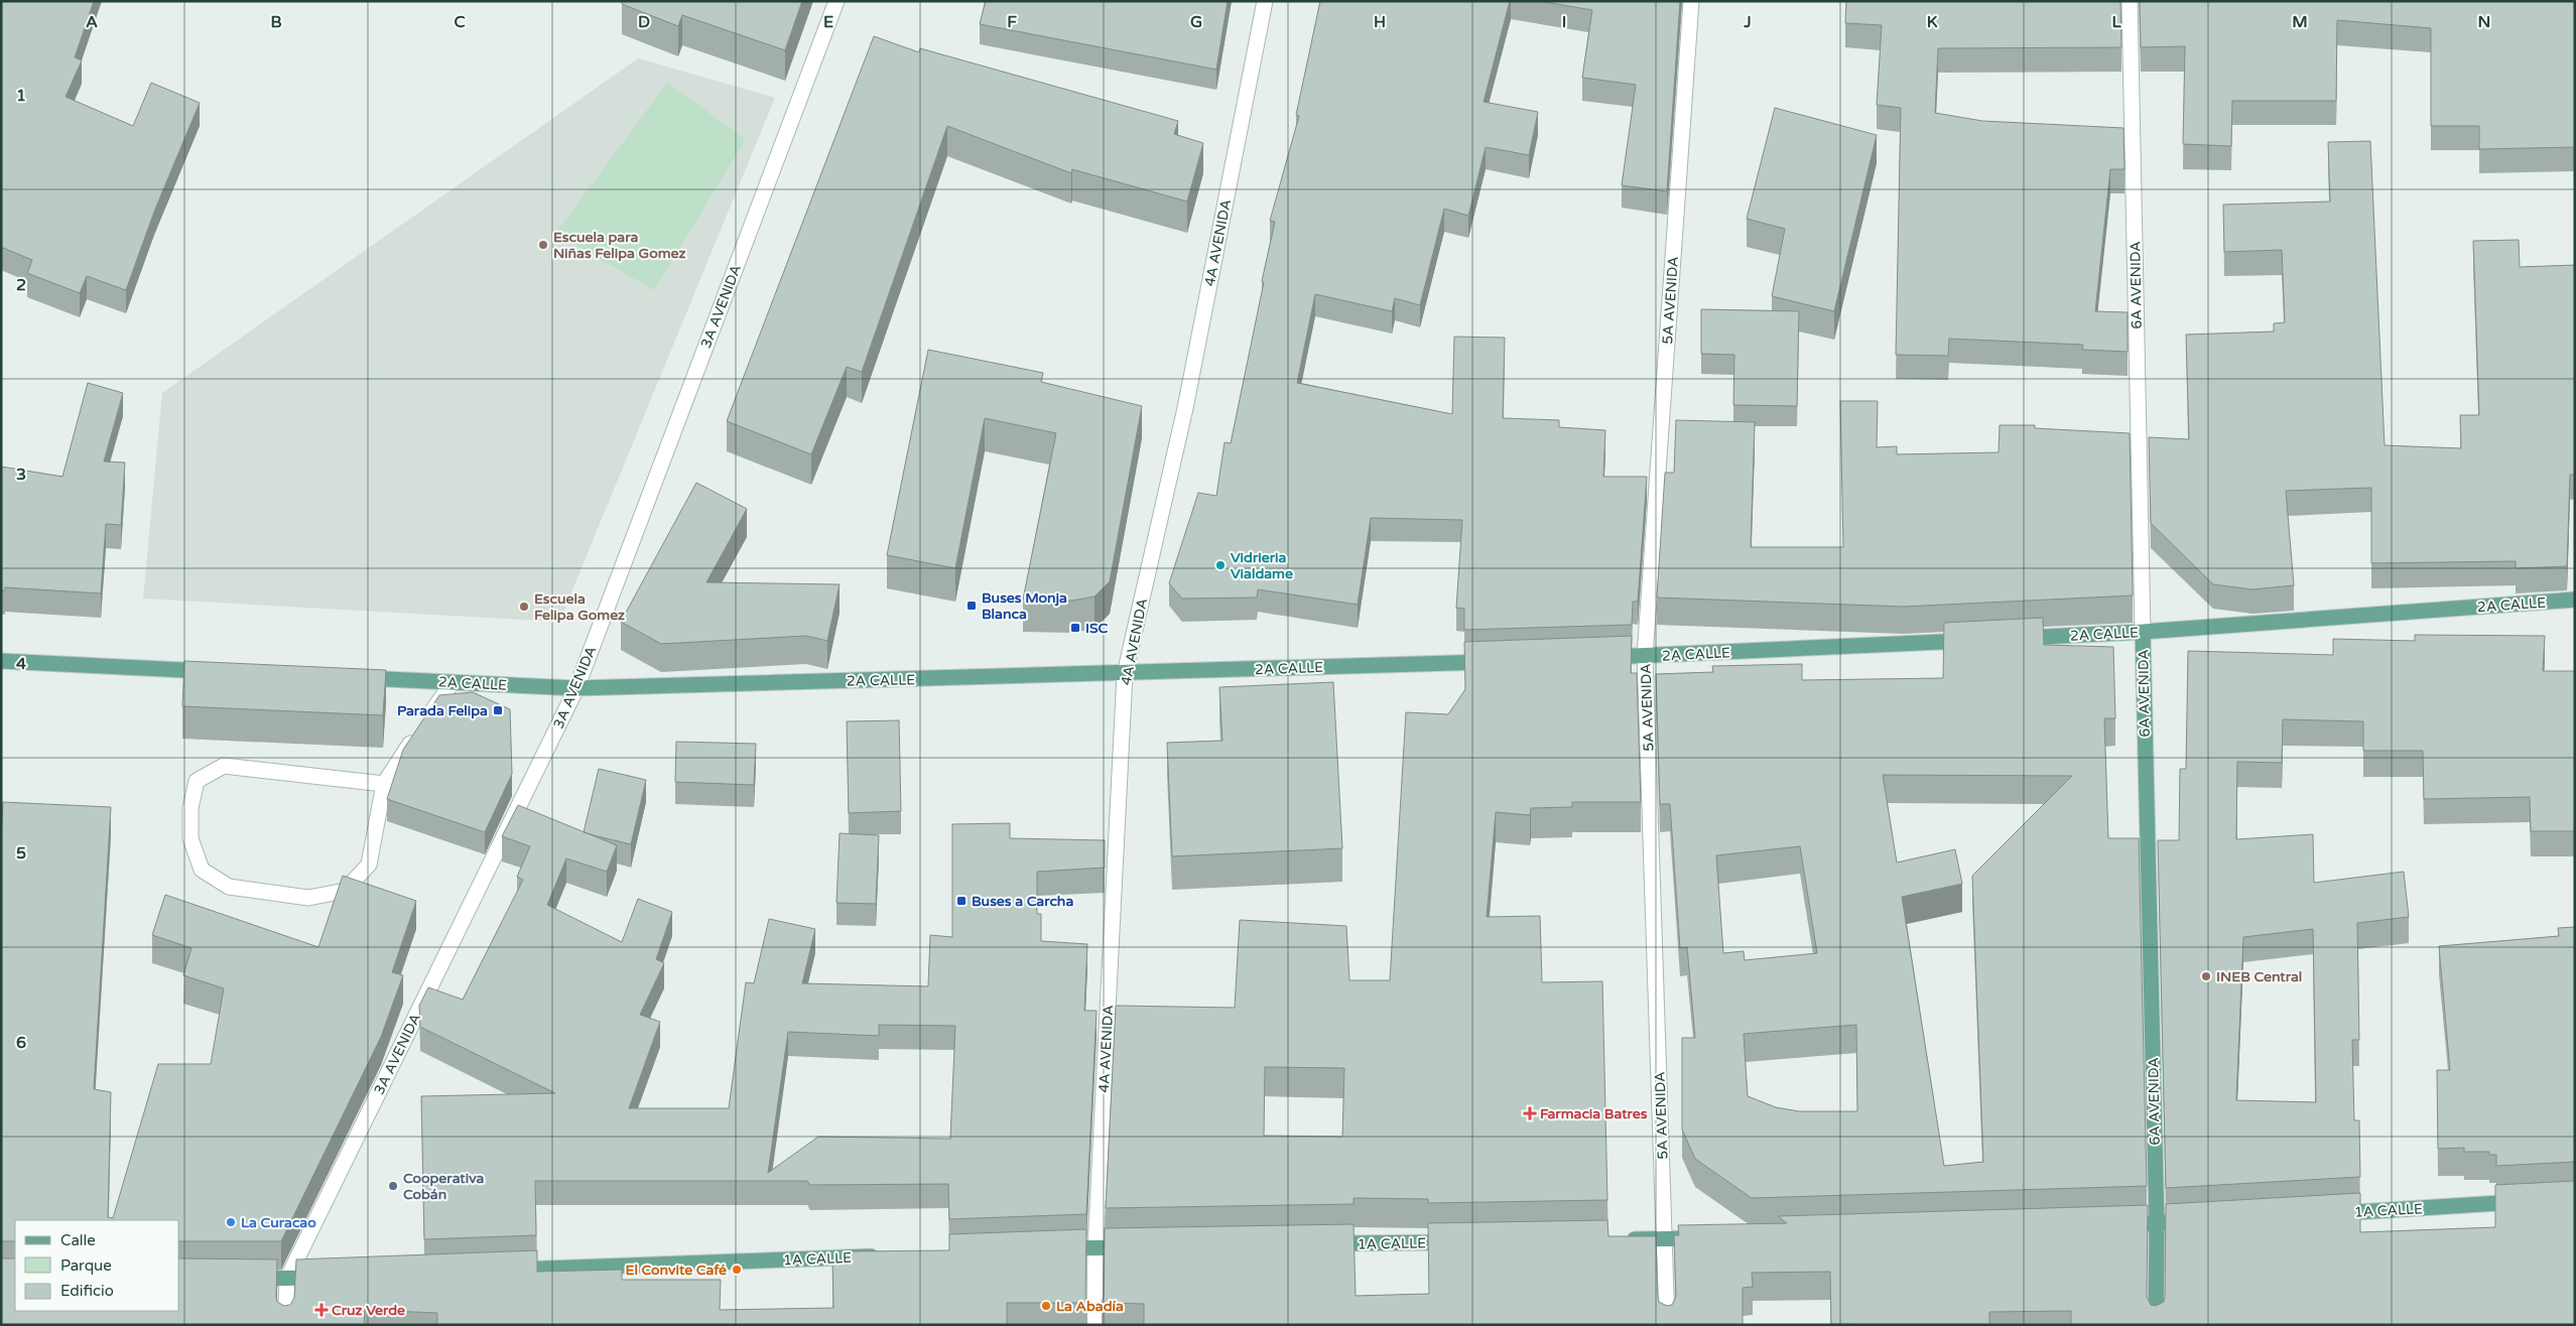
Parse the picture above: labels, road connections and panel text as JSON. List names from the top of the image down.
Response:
{
  "streets": {
    "main road": ["6A AVENIDA", "2A CALLE", "1A CALLE"],
    "street": ["4A AVENIDA", "5A AVENIDA", "3A AVENIDA"]
  },
  "crossings": [
    ["4A AVENIDA", "2A CALLE"],
    ["6A AVENIDA", "2A CALLE"],
    ["5A AVENIDA", "2A CALLE"],
    ["3A AVENIDA", "2A CALLE"]
  ],
  "places": {
    "other": [
      "Escuela para Niñas Felipa Gomez",
      "Vidrieria Vialdame",
      "Escuela Felipa Gomez",
      "INEB Central",
      "Cooperativa Cobán",
      "La Curacao",
      "El Convite Café",
      "La Abadía"
    ],
    "transit": [
      "Buses Monja Blanca",
      "ISC",
      "Parada Felipa",
      "Buses a Carcha"
    ],
    "health": ["Farmacia Batres", "Cruz Verde"]
  },
  "legend": ["Calle", "Parque", "Edificio"],
  "grid": {
    "columns": [
      "A",
      "B",
      "C",
      "D",
      "E",
      "F",
      "G",
      "H",
      "I",
      "J",
      "K",
      "L",
      "M",
      "N"
    ],
    "rows": [
      "1",
      "2",
      "3",
      "4",
      "5",
      "6"
    ]
  }
}
